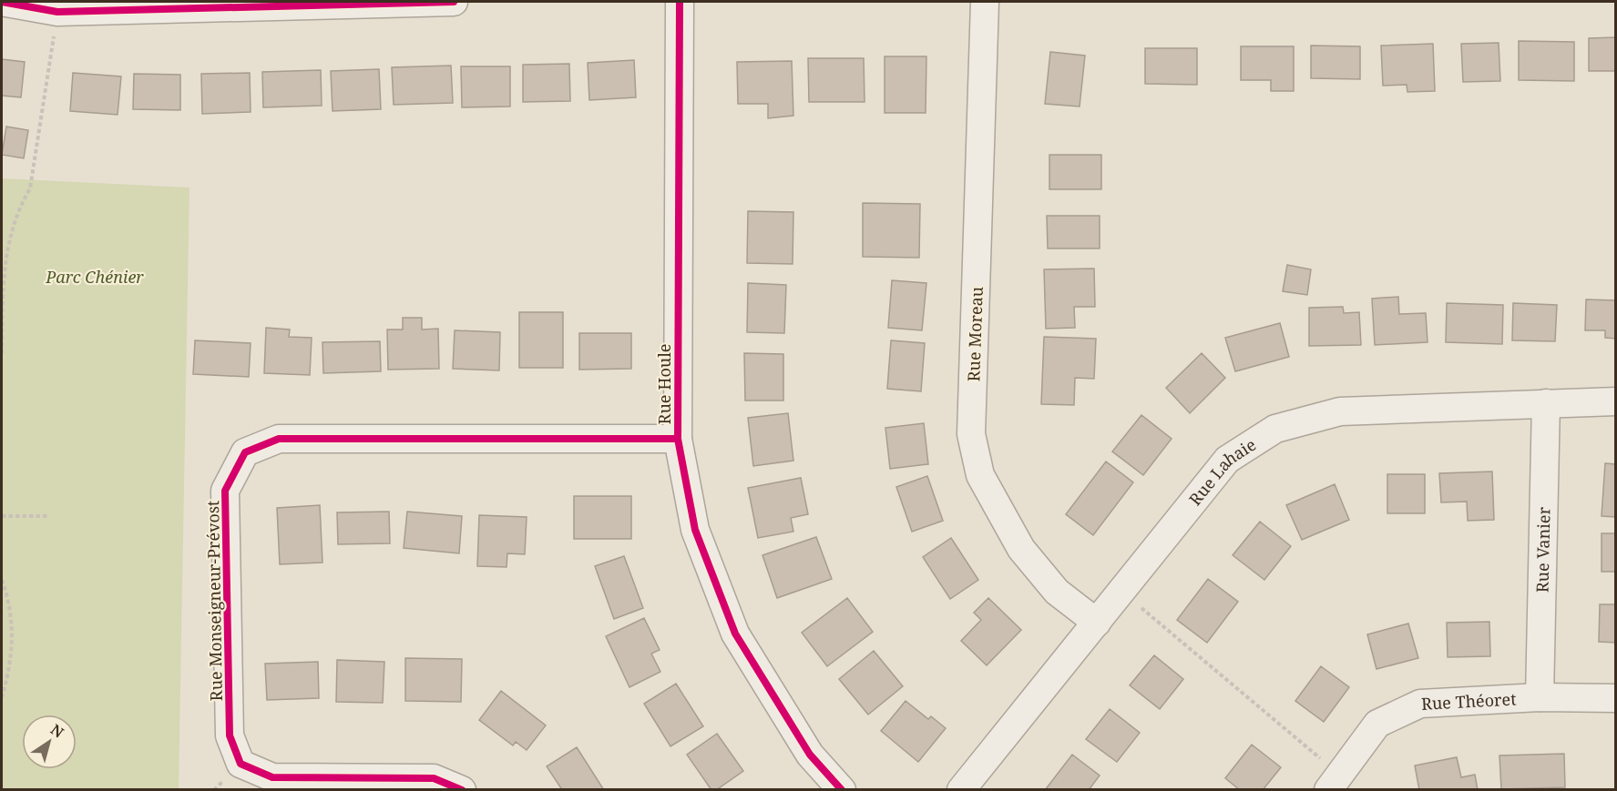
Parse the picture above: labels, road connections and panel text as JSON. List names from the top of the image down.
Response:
{
  "streets": {
    "street": [
      "Rue Moreau",
      "Rue Houle",
      "Rue Lahaie",
      "Rue Vanier",
      "Rue Monseigneur-Prévost",
      "Rue Théoret"
    ]
  },
  "crossings": [
    ["Rue Moreau", "Rue Lahaie"],
    ["Rue Houle", "Rue Monseigneur-Prévost"],
    ["Rue Lahaie", "Rue Vanier"],
    ["Rue Vanier", "Rue Théoret"]
  ],
  "parks": ["Parc Chénier"],
  "north": "top right"
}
